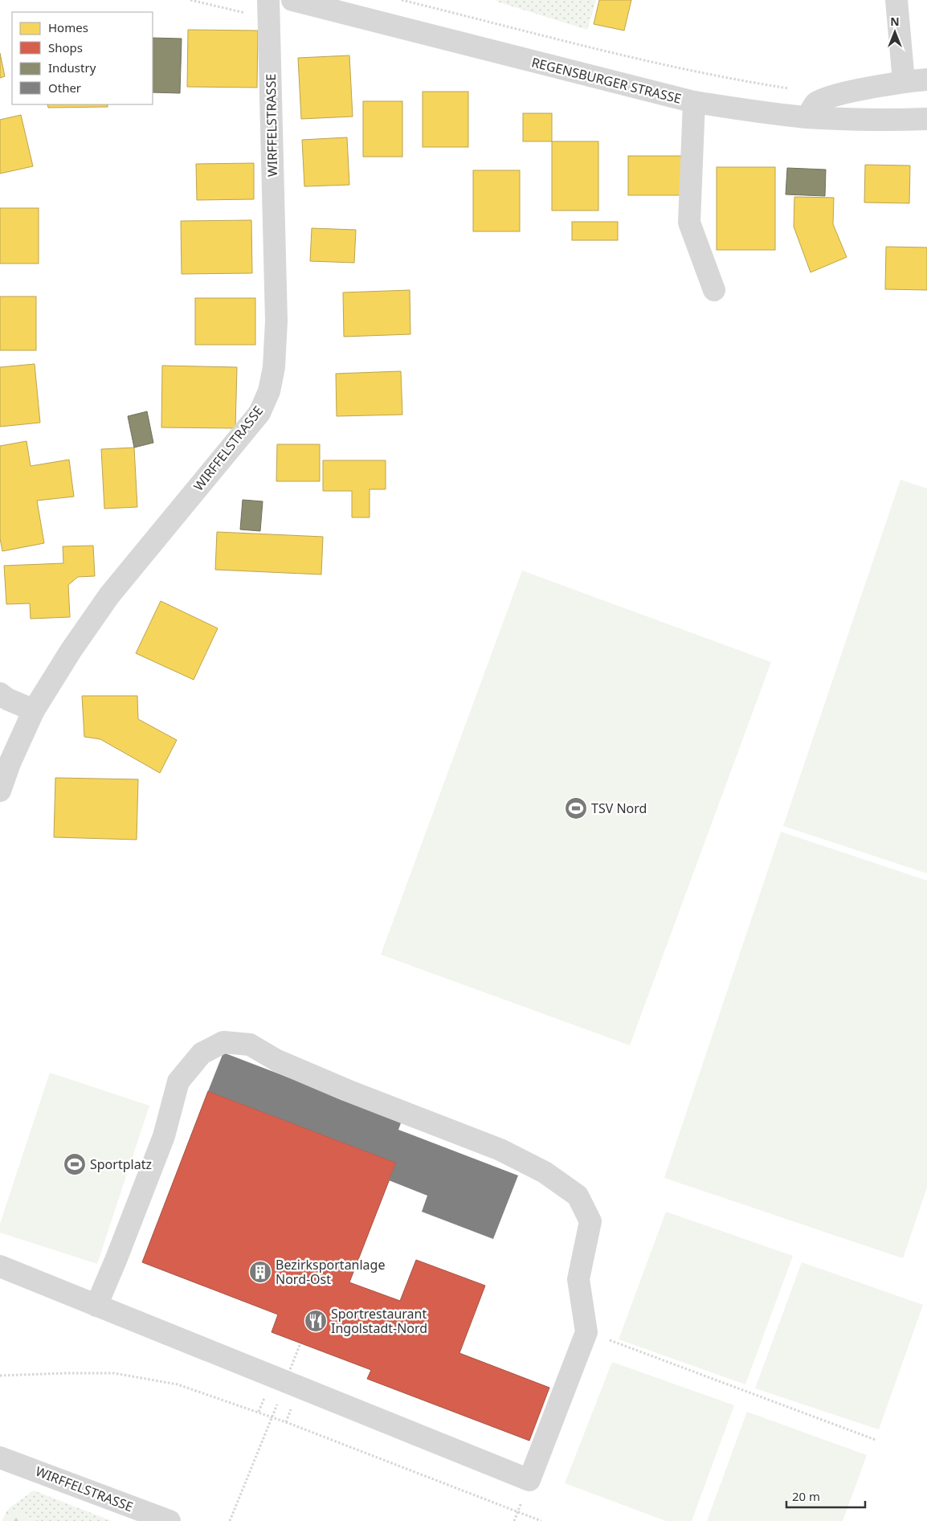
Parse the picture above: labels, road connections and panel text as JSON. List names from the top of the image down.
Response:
{
  "streets": {
    "street": ["REGENSBURGER STRASSE", "WIRFFELSTRASSE"]
  },
  "places": {
    "sports": ["TSV Nord", "Sportplatz"],
    "building": ["Bezirksportanlage Nord-Ost"],
    "restaurant": ["Sportrestaurant Ingolstadt-Nord"]
  },
  "legend": [
    "Homes",
    "Shops",
    "Industry",
    "Other"
  ],
  "scale_bar": "20 m",
  "north": "top"
}
